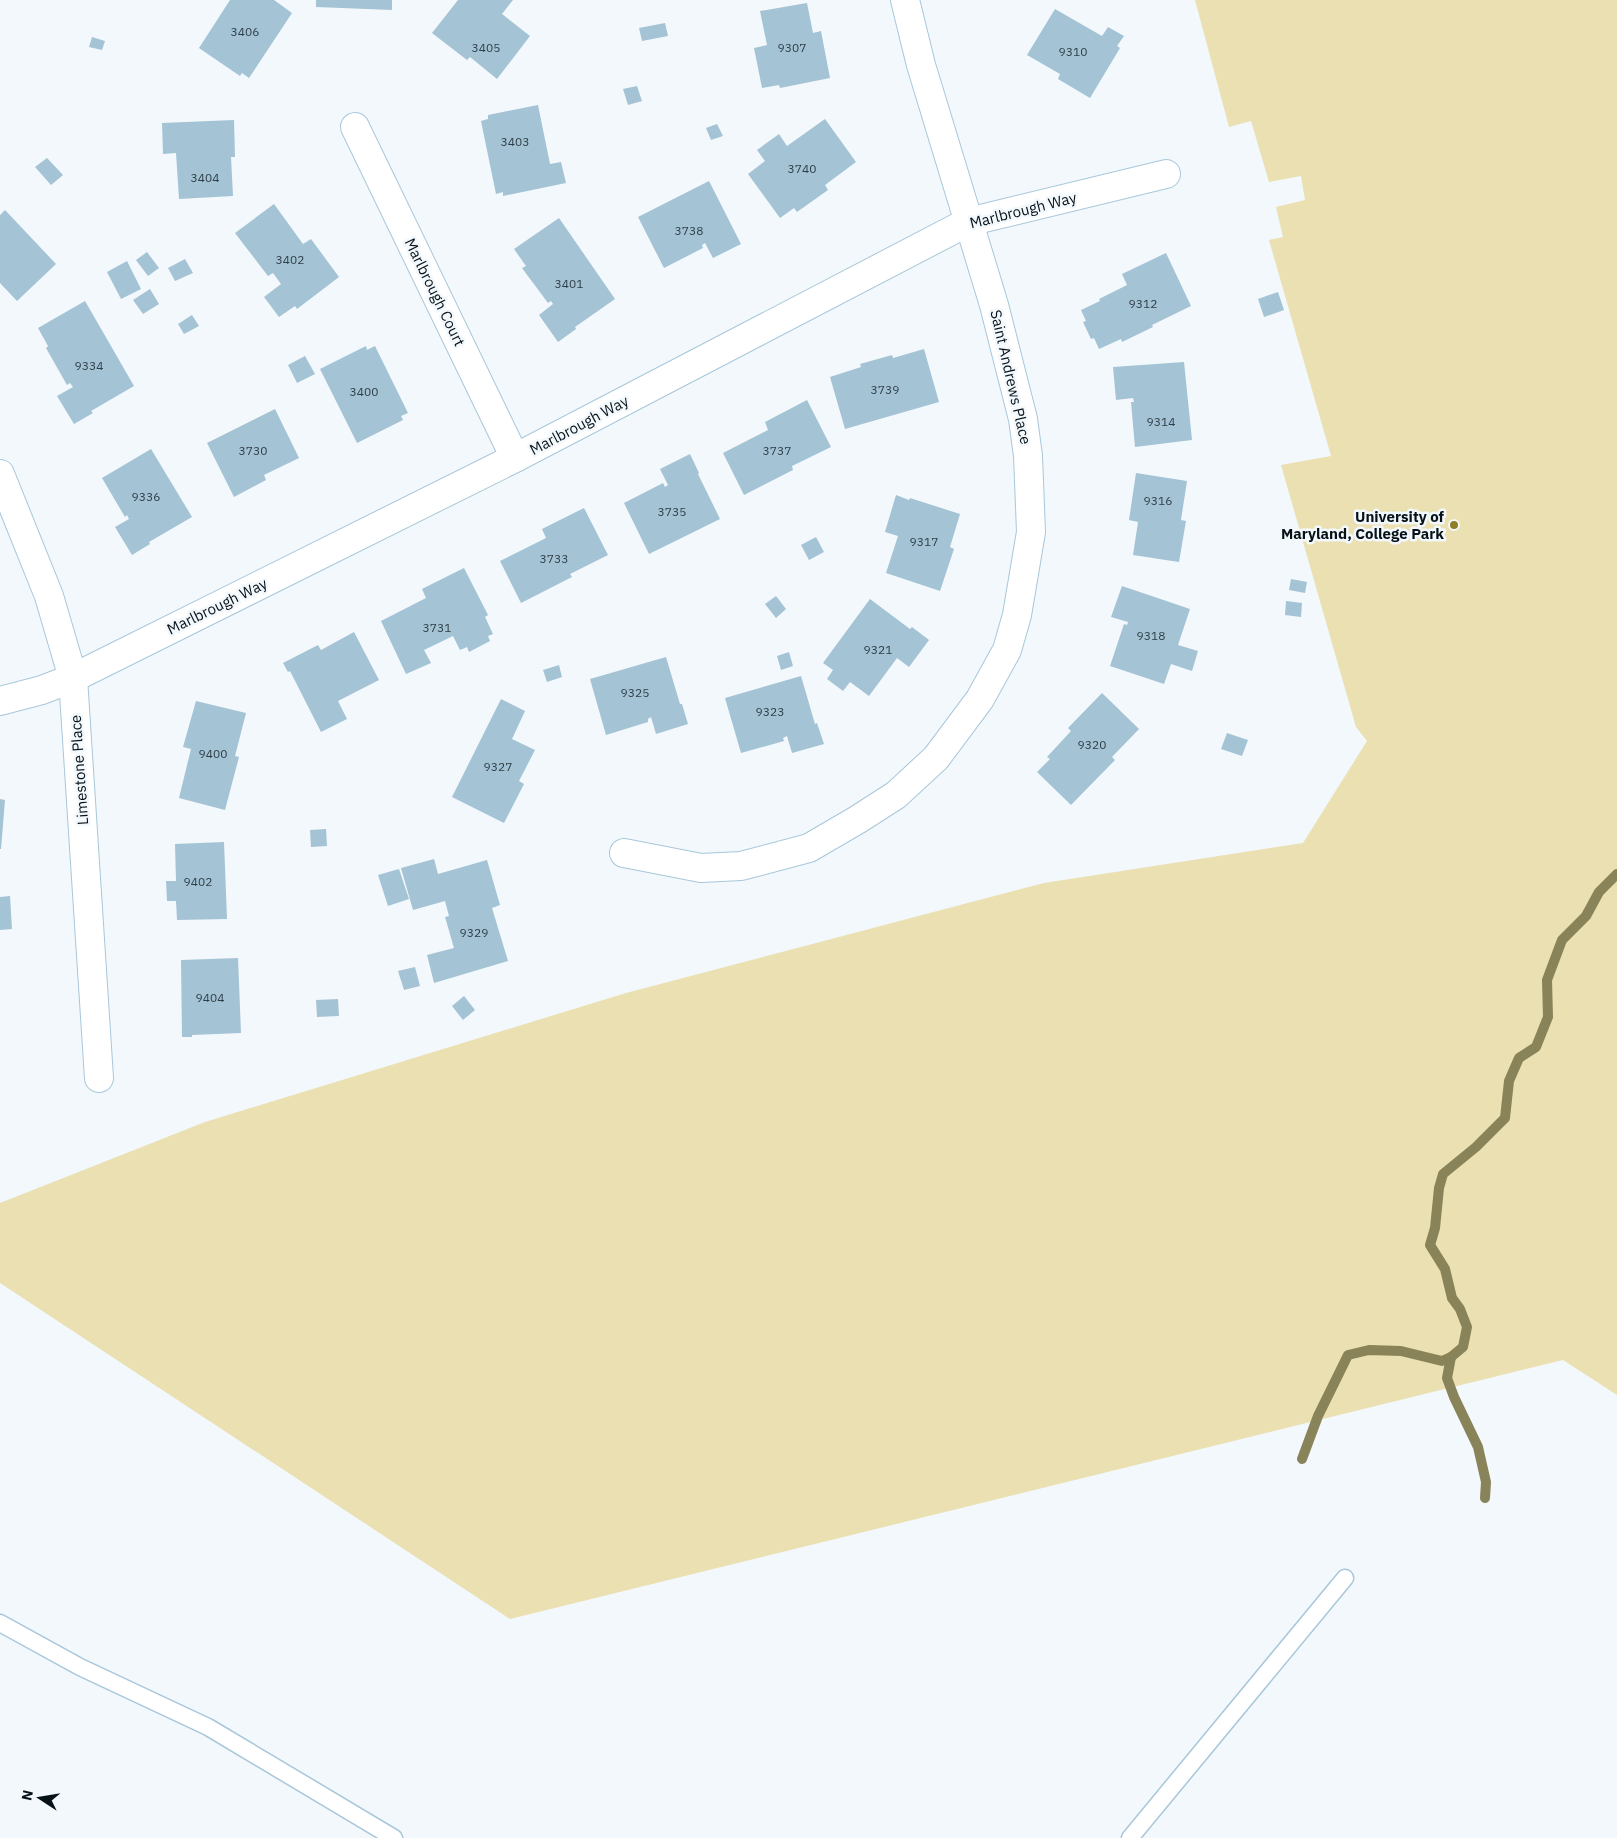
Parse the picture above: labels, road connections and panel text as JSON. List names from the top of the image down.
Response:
{
  "streets": {
    "street": [
      "Marlbrough Way",
      "Marlbrough Court",
      "Saint Andrews Place",
      "Limestone Place"
    ]
  },
  "crossings": [
    ["Marlbrough Way", "Marlbrough Court"],
    ["Marlbrough Way", "Saint Andrews Place"],
    ["Marlbrough Way", "Limestone Place"]
  ],
  "places": ["University of Maryland, College Park"],
  "house_numbers": [
    "3406",
    "3405",
    "9307",
    "9310",
    "3403",
    "3740",
    "3404",
    "3738",
    "3402",
    "3401",
    "9312",
    "9334",
    "3739",
    "3400",
    "9314",
    "3730",
    "3737",
    "9336",
    "9316",
    "3735",
    "9317",
    "3733",
    "3731",
    "9318",
    "9321",
    "9325",
    "9323",
    "9320",
    "9400",
    "9327",
    "9402",
    "9329",
    "9404"
  ],
  "north": "left"
}
